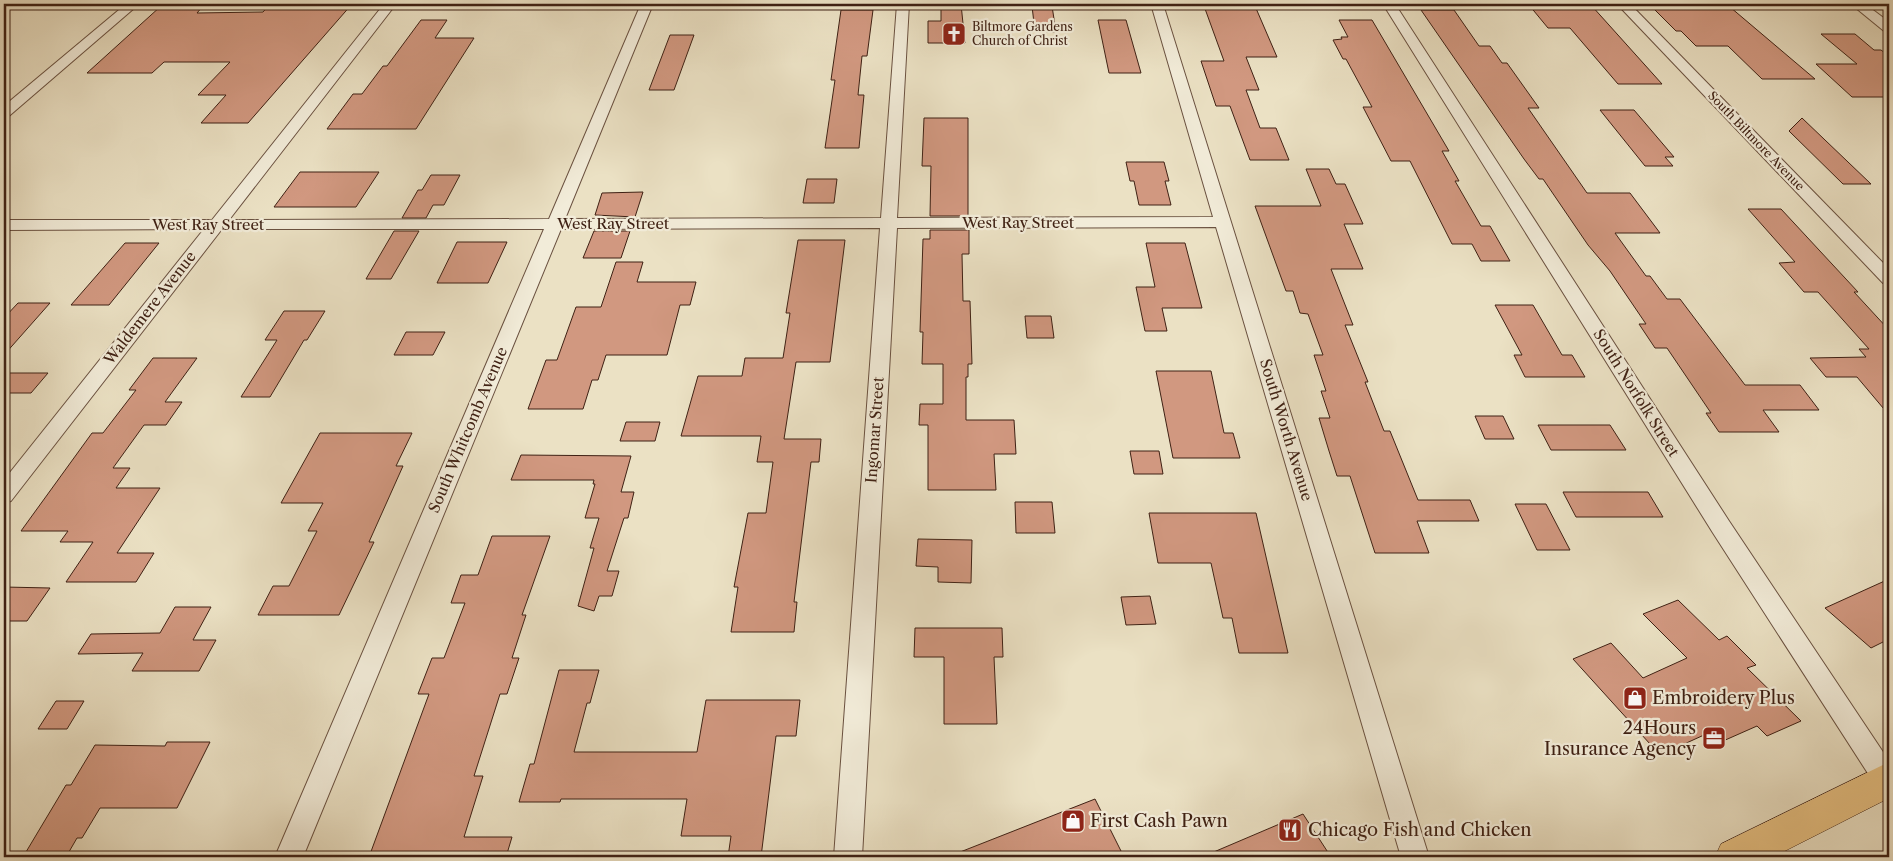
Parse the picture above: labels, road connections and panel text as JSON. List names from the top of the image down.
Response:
{
  "streets": {
    "street": [
      "South Biltmore Avenue",
      "West Ray Street",
      "Waldemere Avenue",
      "South Norfolk Street",
      "South Whitcomb Avenue",
      "Ingomar Street",
      "South Worth Avenue"
    ]
  },
  "crossings": [
    ["West Ray Street", "Waldemere Avenue"],
    ["West Ray Street", "South Whitcomb Avenue"],
    ["West Ray Street", "Ingomar Street"],
    ["West Ray Street", "South Worth Avenue"]
  ],
  "places": {
    "church": ["Biltmore Gardens Church of Christ"],
    "shop": ["Embroidery Plus", "First Cash Pawn"],
    "office": ["24Hours Insurance Agency"],
    "restaurant": ["Chicago Fish and Chicken"]
  }
}
